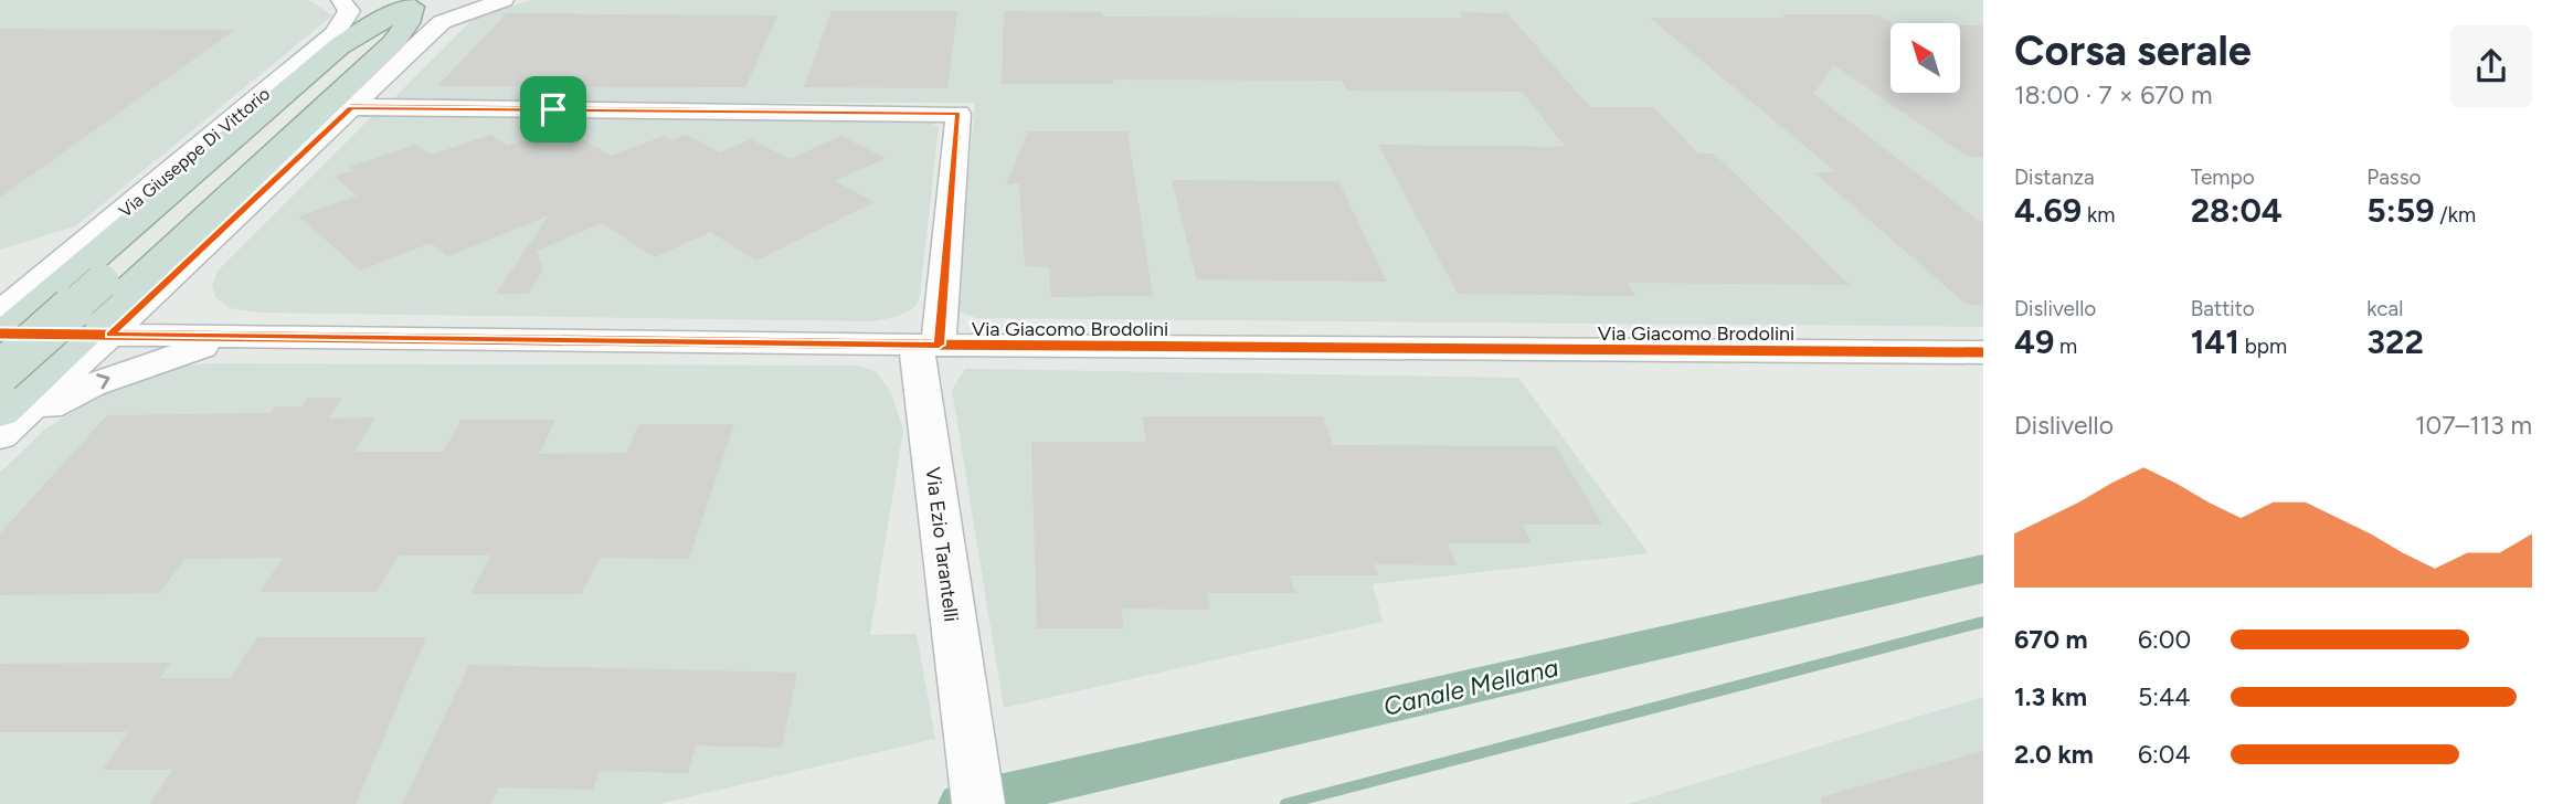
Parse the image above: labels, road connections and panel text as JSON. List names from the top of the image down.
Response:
{
  "streets": {
    "street": ["Via Giuseppe Di Vittorio", "Via Giacomo Brodolini", "Via Ezio Tarantelli"]
  },
  "crossings": [
    ["Via Giacomo Brodolini", "Via Ezio Tarantelli"]
  ],
  "water": ["Canale Mellana"],
  "north": "top left",
  "page": {
    "heading": ["Corsa serale", "18:00 · 7 × 670 m"],
    "stats": [
      ["Distanza", "4.69 km"],
      ["Tempo", "28:04"],
      ["Passo", "5:59 /km"],
      ["Dislivello", "49 m"],
      ["Battito", "141 bpm"],
      ["kcal", "322"]
    ],
    "chart": ["Dislivello", "107–113 m"],
    "list": [
      {
        "name": "670 m",
        "note": "6:00"
      },
      {
        "name": "1.3 km",
        "note": "5:44"
      },
      {
        "name": "2.0 km",
        "note": "6:04"
      }
    ]
  }
}
